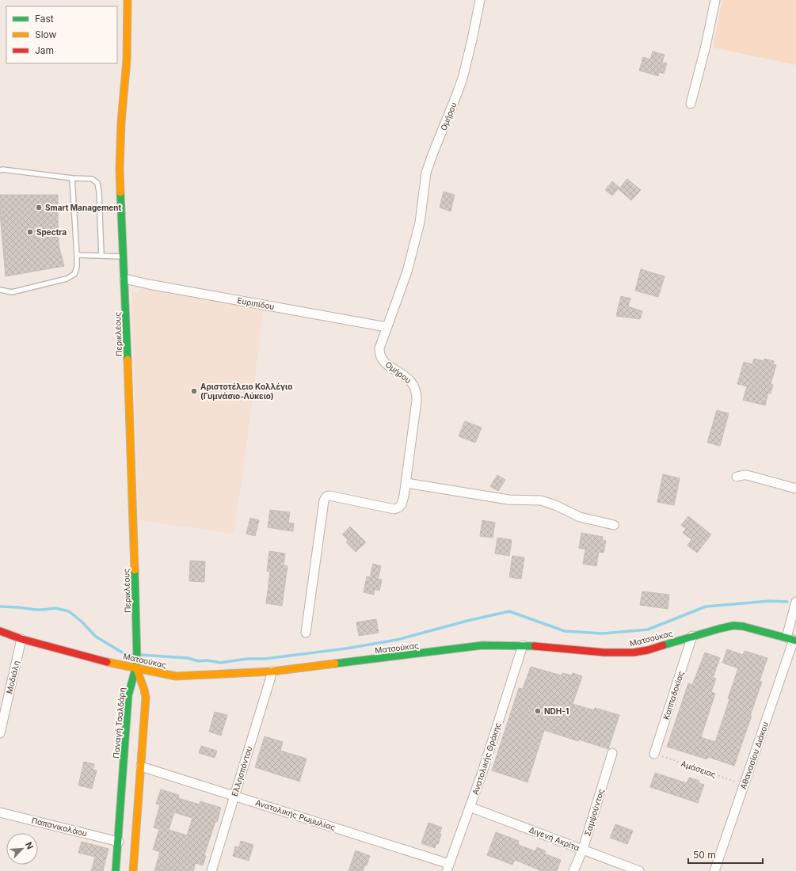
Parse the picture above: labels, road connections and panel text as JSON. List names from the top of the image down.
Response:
{
  "streets": {
    "street": [
      "Ομήρου",
      "Ευριπίδου",
      "Περικλέους",
      "Ματσούκας",
      "Μοδιάλη",
      "Καππαδοκίας",
      "Παναγή Τσαλδάρη",
      "Αθανασίου Διάκου",
      "Ανατολικής Θράκης",
      "Ελλησπόντου",
      "Σαμψούντος",
      "Ανατολικής Ρωμυλίας",
      "Παπανικολάου",
      "Διγενή Ακρίτα"
    ],
    "path": ["Αμάσειας"]
  },
  "crossings": [
    ["Ομήρου", "Ευριπίδου"],
    ["Ευριπίδου", "Περικλέους"],
    ["Περικλέους", "Ματσούκας"],
    ["Περικλέους", "Παναγή Τσαλδάρη"],
    ["Ματσούκας", "Μοδιάλη"],
    ["Ματσούκας", "Καππαδοκίας"],
    ["Ματσούκας", "Παναγή Τσαλδάρη"],
    ["Ματσούκας", "Αθανασίου Διάκου"],
    ["Ματσούκας", "Ανατολικής Θράκης"],
    ["Ματσούκας", "Ελλησπόντου"],
    ["Καππαδοκίας", "Αμάσειας"],
    ["Παναγή Τσαλδάρη", "Παπανικολάου"],
    ["Αθανασίου Διάκου", "Αμάσειας"],
    ["Ανατολικής Θράκης", "Ανατολικής Ρωμυλίας"],
    ["Ανατολικής Θράκης", "Διγενή Ακρίτα"],
    ["Ελλησπόντου", "Ανατολικής Ρωμυλίας"],
    ["Σαμψούντος", "Διγενή Ακρίτα"]
  ],
  "places": [
    "Smart Management",
    "Spectra",
    "Αριστοτέλειο Κολλέγιο (Γυμνάσιο-Λύκειο)",
    "NDH-1"
  ],
  "legend": ["Fast", "Slow", "Jam"],
  "scale_bar": "50 m",
  "north": "top right"
}
